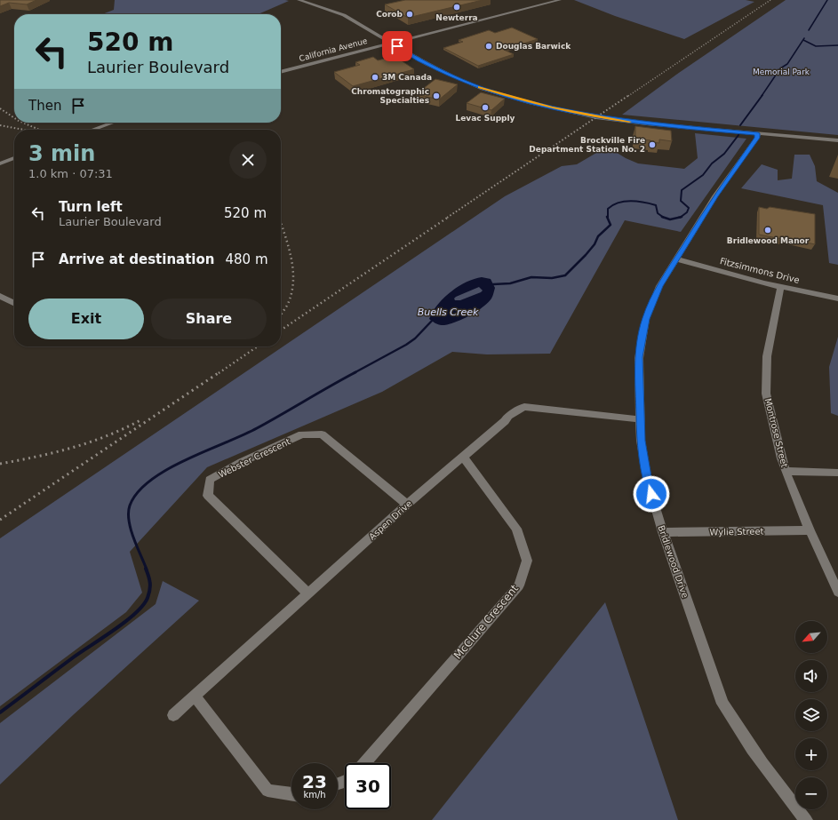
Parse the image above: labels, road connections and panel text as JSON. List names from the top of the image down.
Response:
{
  "streets": {
    "street": [
      "California Avenue",
      "Fitzsimmons Drive",
      "Montrose Street",
      "Webster Crescent",
      "Aspen Drive",
      "Wylie Street",
      "Bridlewood Drive",
      "McClure Crescent"
    ]
  },
  "crossings": [
    ["Fitzsimmons Drive", "Montrose Street"],
    ["Fitzsimmons Drive", "Bridlewood Drive"],
    ["Montrose Street", "Wylie Street"],
    ["Webster Crescent", "Aspen Drive"],
    ["Aspen Drive", "Bridlewood Drive"],
    ["Aspen Drive", "McClure Crescent"],
    ["Wylie Street", "Bridlewood Drive"]
  ],
  "water": ["Buells Creek"],
  "parks": ["Memorial Park"],
  "places": [
    "Newterra",
    "Corob",
    "Douglas Barwick",
    "3M Canada",
    "Chromatographic Specialties",
    "Levac Supply",
    "Brockville Fire Department Station No. 2",
    "Bridlewood Manor"
  ],
  "north": "bottom left",
  "page": {
    "turn": ["520 m", "Laurier Boulevard"],
    "then": "Then",
    "heading": ["3 min", "1.0 km · 07:31"],
    "list": [
      {
        "name": "Turn left",
        "note": "Laurier Boulevard",
        "value": "520 m"
      },
      {
        "name": "Arrive at destination",
        "value": "480 m"
      }
    ],
    "buttons": ["Exit", "Share"],
    "map_buttons": ["+", "−"],
    "speed": "23 km/h",
    "limit": "30"
  }
}
